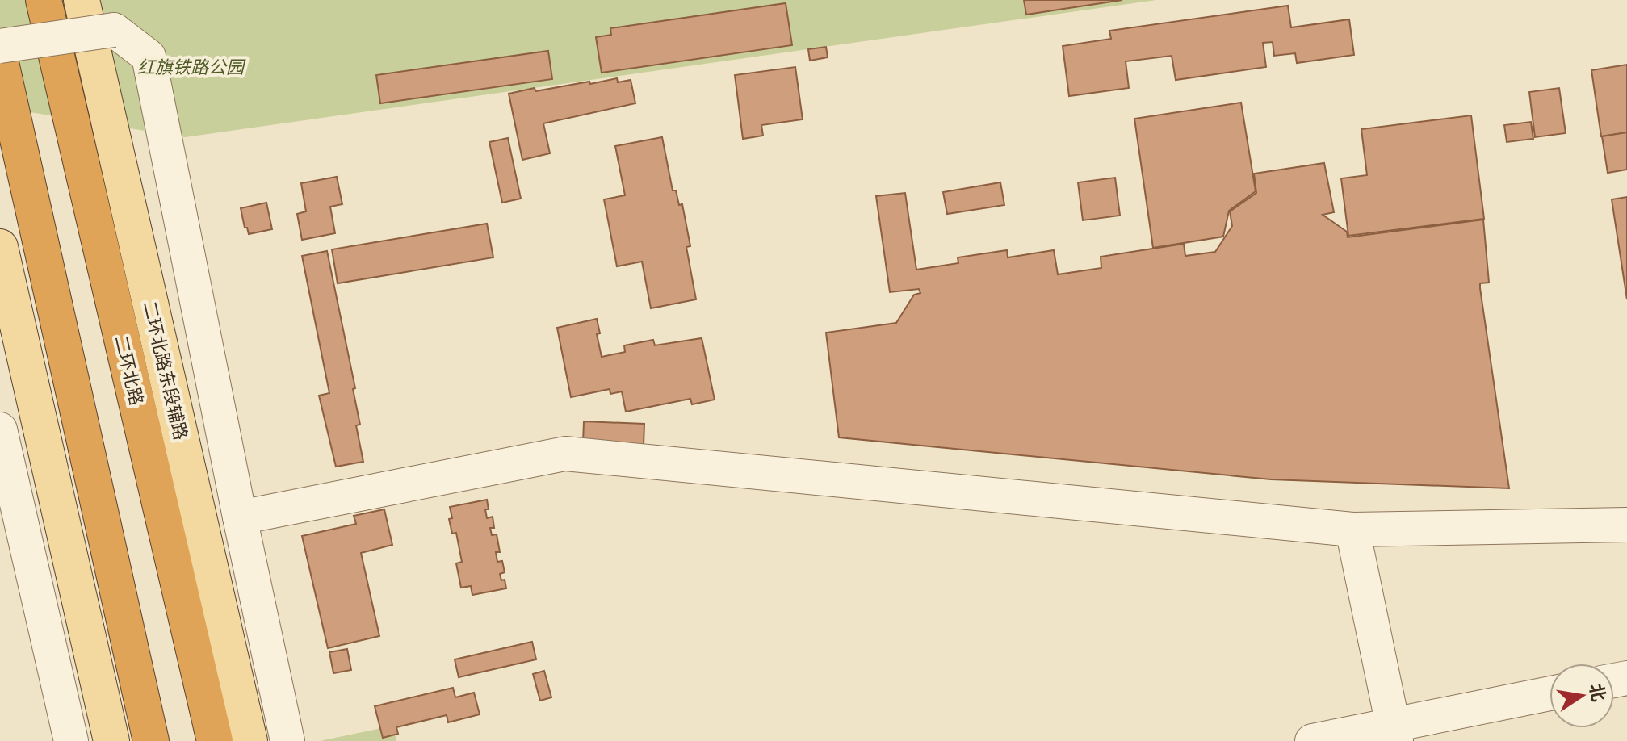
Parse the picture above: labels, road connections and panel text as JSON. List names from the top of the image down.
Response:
{
  "streets": {
    "highway": ["二环北路"],
    "main road": ["二环北路东段辅路"]
  },
  "parks": ["红旗铁路公园"],
  "north": "right"
}
